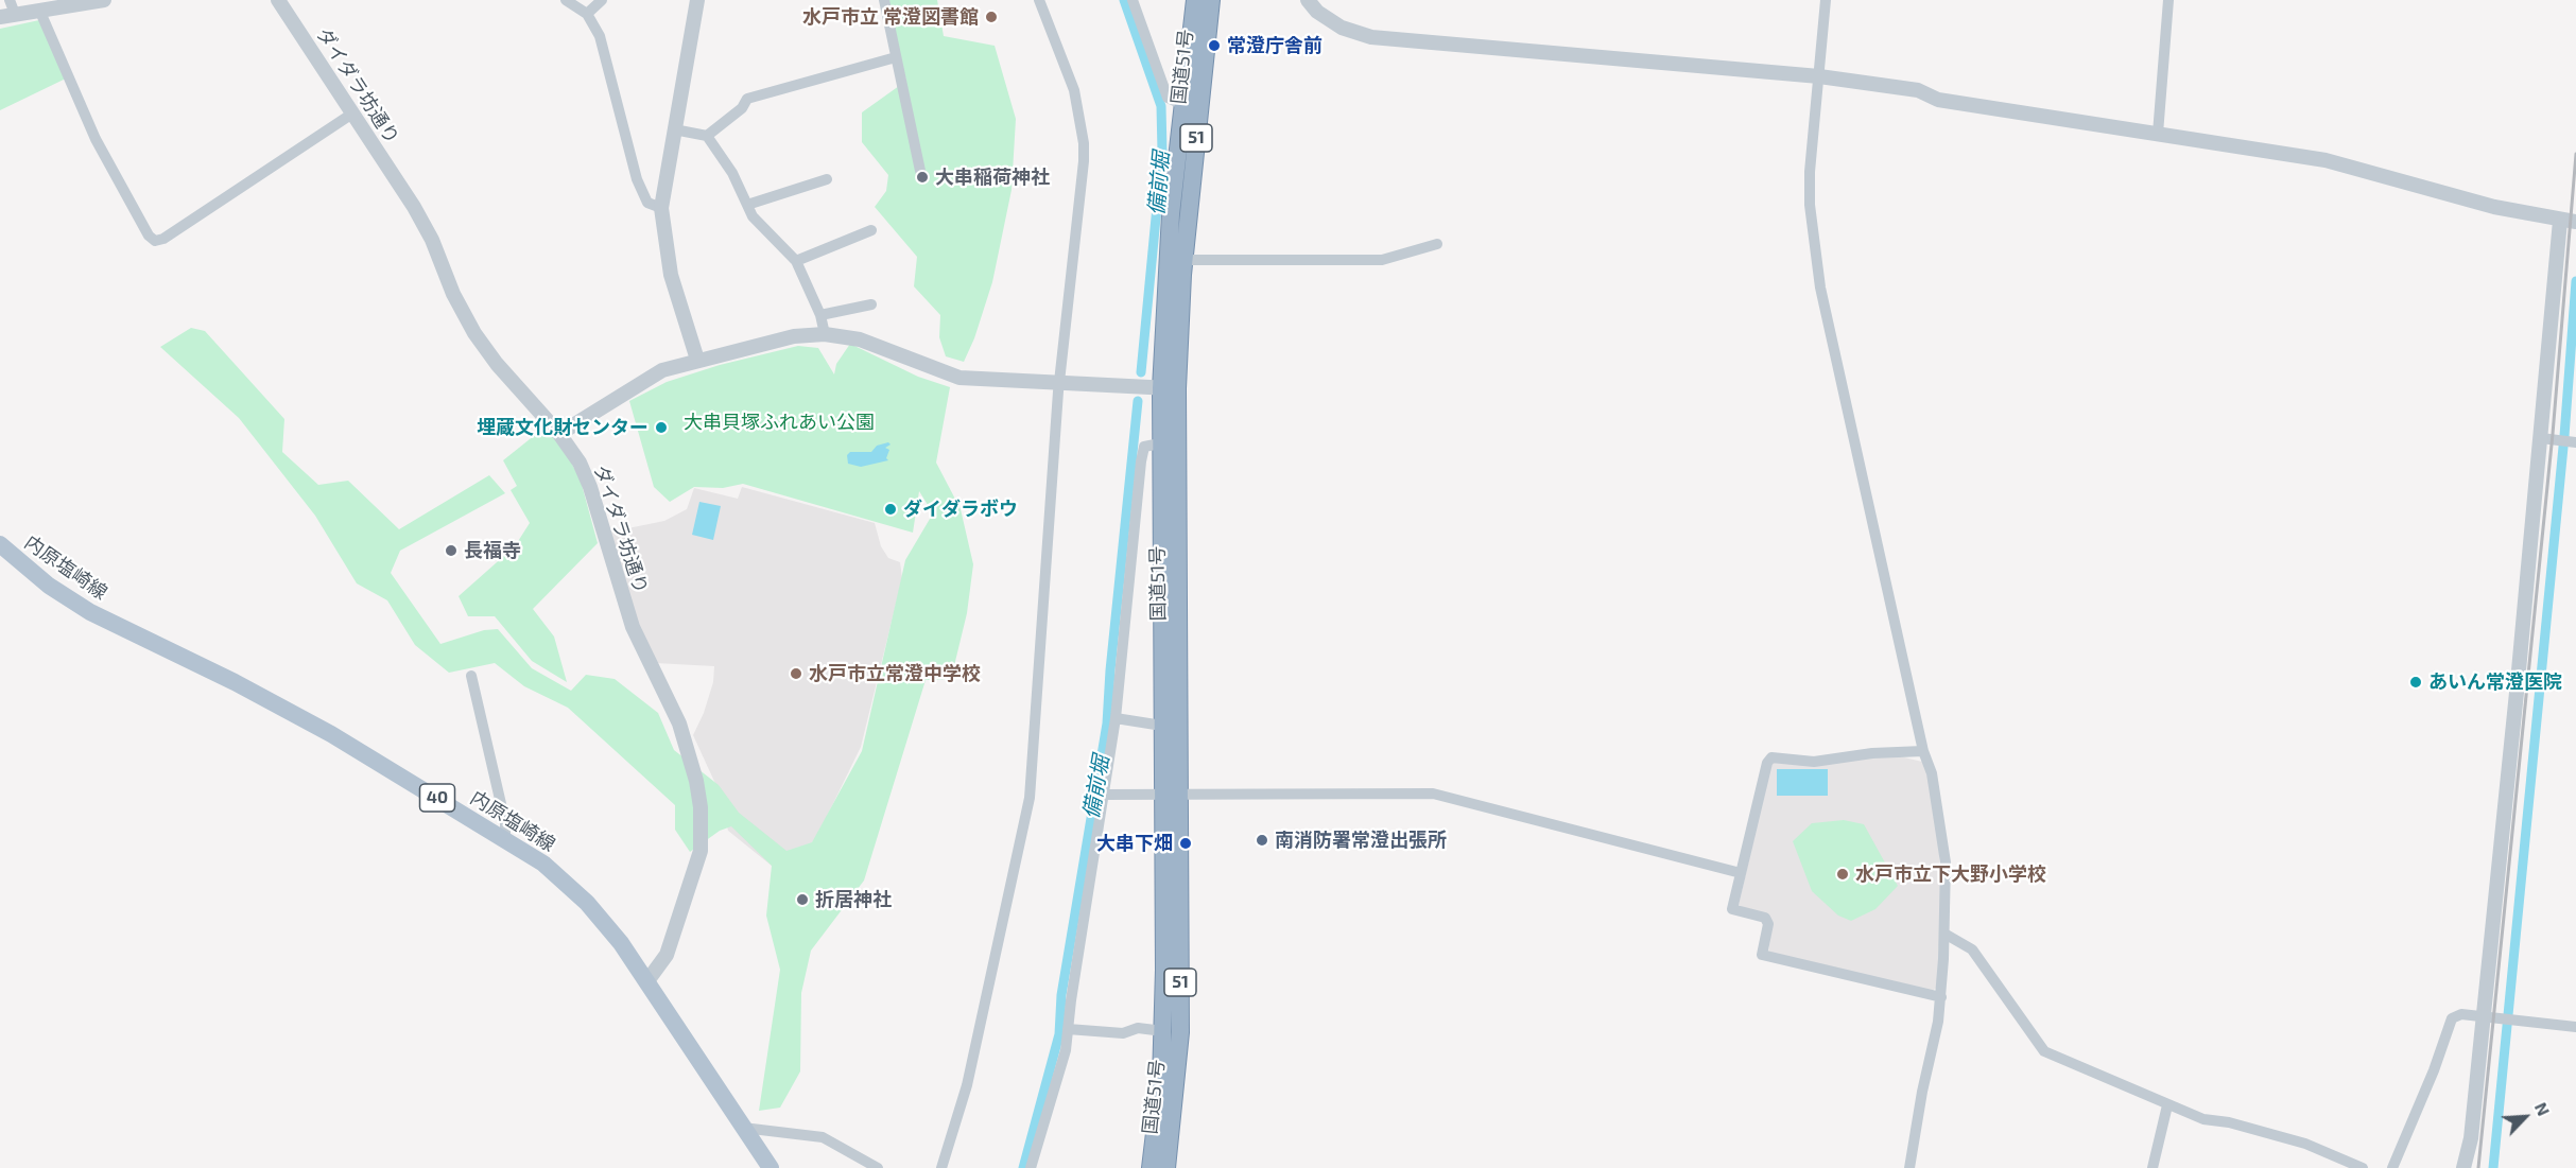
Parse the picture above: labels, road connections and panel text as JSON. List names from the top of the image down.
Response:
{
  "streets": {
    "highway": ["国道51号", "51"],
    "main road": ["内原塩崎線", "40"],
    "street": ["ダイダラ坊通り"]
  },
  "crossings": [
    ["ダイダラ坊通り", "内原塩崎線"]
  ],
  "water": ["備前堀"],
  "parks": ["大串貝塚ふれあい公園"],
  "places": [
    "水戸市立 常澄図書館",
    "常澄庁舎前",
    "大串稲荷神社",
    "埋蔵文化財センター",
    "ダイダラボウ",
    "長福寺",
    "水戸市立常澄中学校",
    "あいん常澄医院",
    "南消防署常澄出張所",
    "大串下畑",
    "水戸市立下大野小学校",
    "折居神社"
  ],
  "north": "top right"
}
